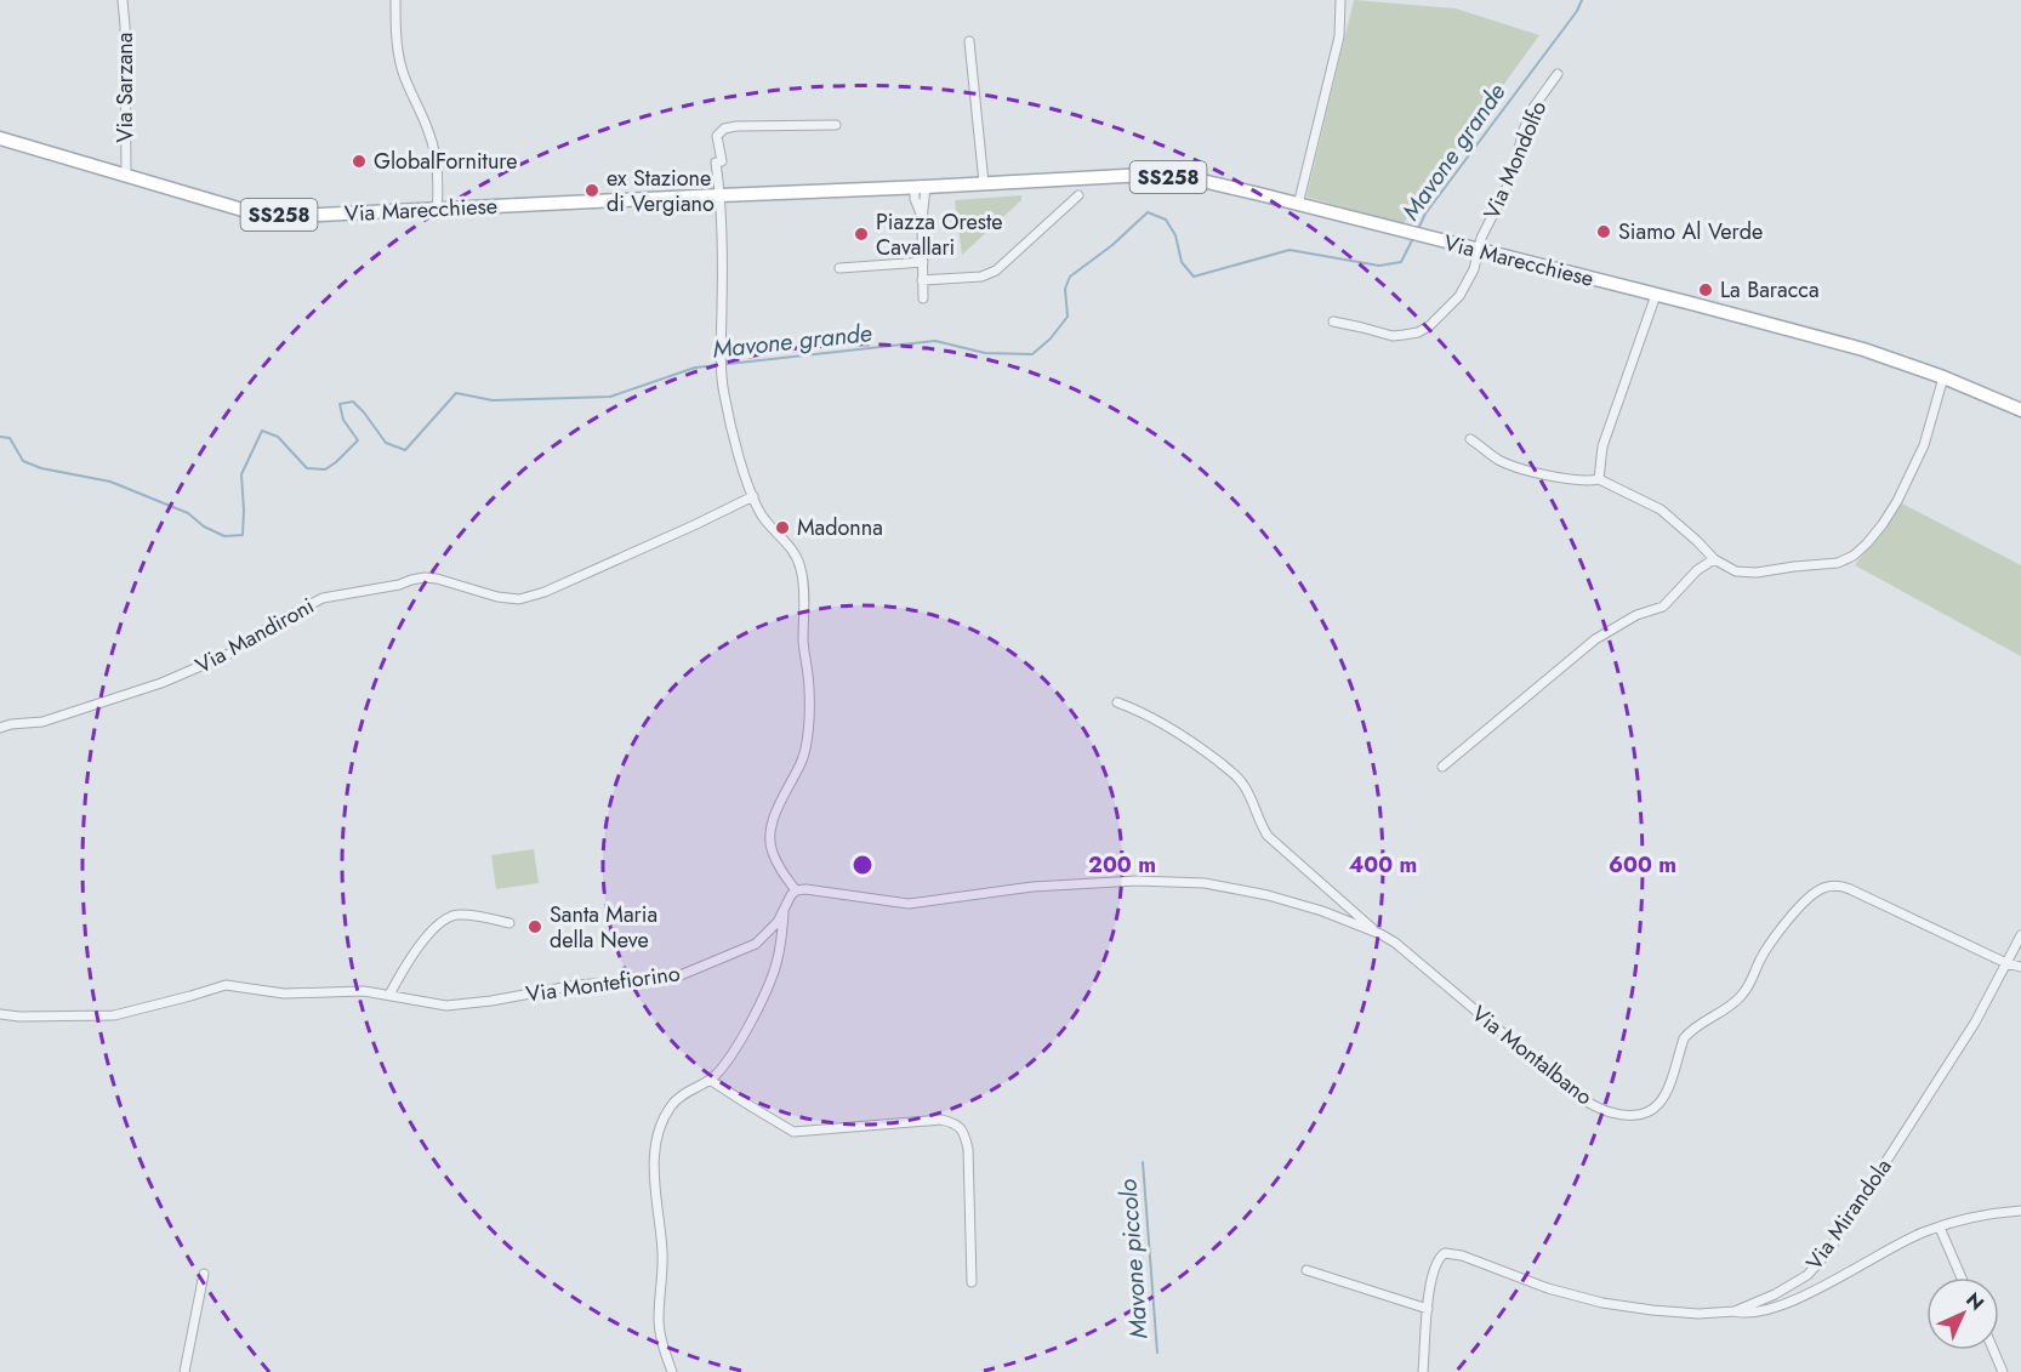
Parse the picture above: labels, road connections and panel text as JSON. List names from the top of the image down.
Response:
{
  "streets": {
    "main road": ["SS258", "Via Marecchiese"],
    "street": [
      "Via Sarzana",
      "Via Mondolfo",
      "Via Mandironi",
      "Via Montefiorino",
      "Via Montalbano",
      "Via Mirandola"
    ]
  },
  "crossings": [
    ["Via Sarzana", "Via Marecchiese"],
    ["Via Mondolfo", "Via Marecchiese"],
    ["Via Montefiorino", "Via Montalbano"],
    ["Via Montalbano", "Via Mirandola"]
  ],
  "water": ["Mavone grande", "Mavone piccolo"],
  "places": [
    "GlobalForniture",
    "ex Stazione di Vergiano",
    "Siamo Al Verde",
    "Piazza Oreste Cavallari",
    "La Baracca",
    "Madonna",
    "Santa Maria della Neve"
  ],
  "north": "top right",
  "rings": ["200 m", "400 m", "600 m"]
}
